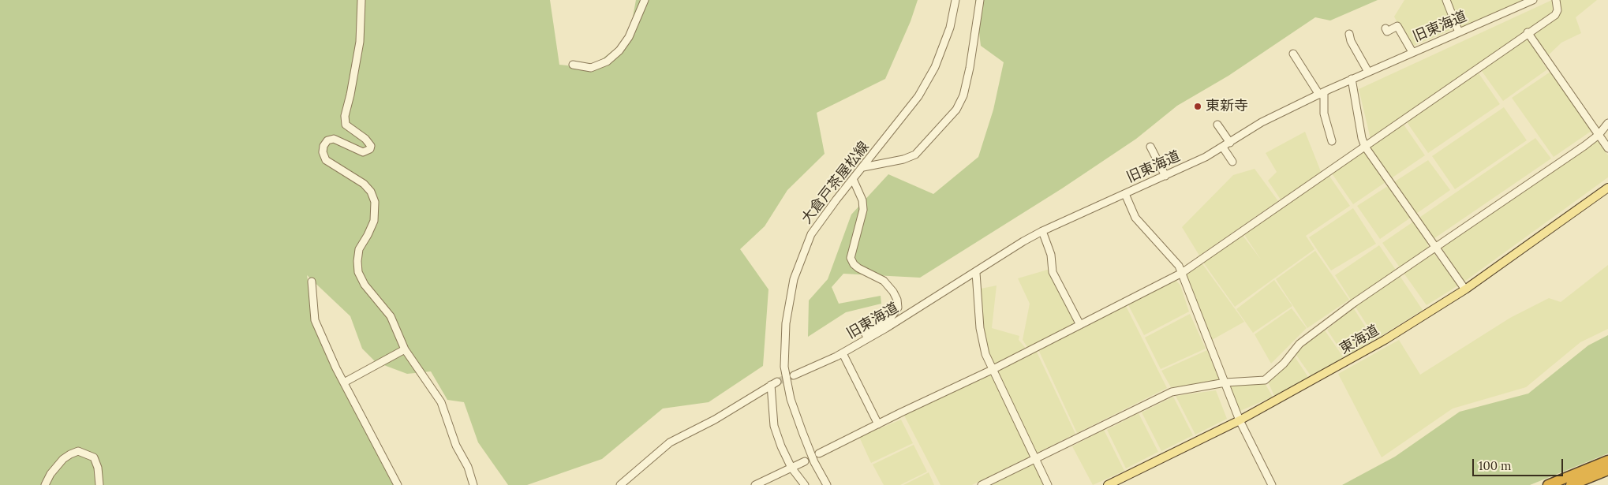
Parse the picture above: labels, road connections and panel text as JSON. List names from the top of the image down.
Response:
{
  "streets": {
    "main road": ["東海道"],
    "street": ["旧東海道", "大倉戸茶屋松線"]
  },
  "places": ["東新寺"],
  "scale_bar": "100 m"
}
